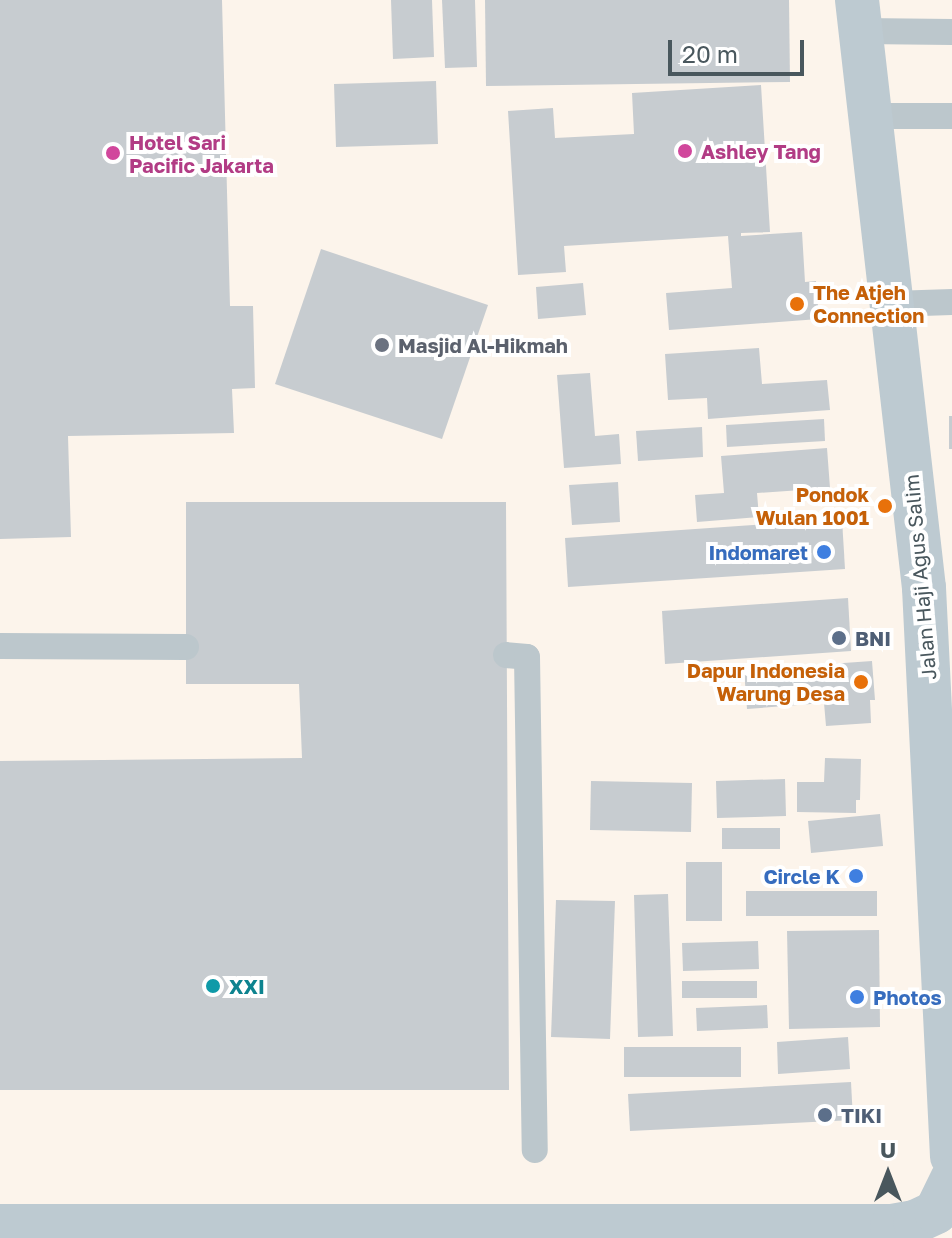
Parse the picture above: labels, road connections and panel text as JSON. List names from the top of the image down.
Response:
{
  "streets": {
    "street": ["Jalan Haji Agus Salim"]
  },
  "places": [
    "Ashley Tang",
    "Hotel Sari Pacific Jakarta",
    "The Atjeh Connection",
    "Masjid Al-Hikmah",
    "Pondok Wulan 1001",
    "Indomaret",
    "BNI",
    "Dapur Indonesia Warung Desa",
    "Circle K",
    "XXI",
    "Photos",
    "TIKI"
  ],
  "scale_bar": "20 m",
  "north": "top"
}
